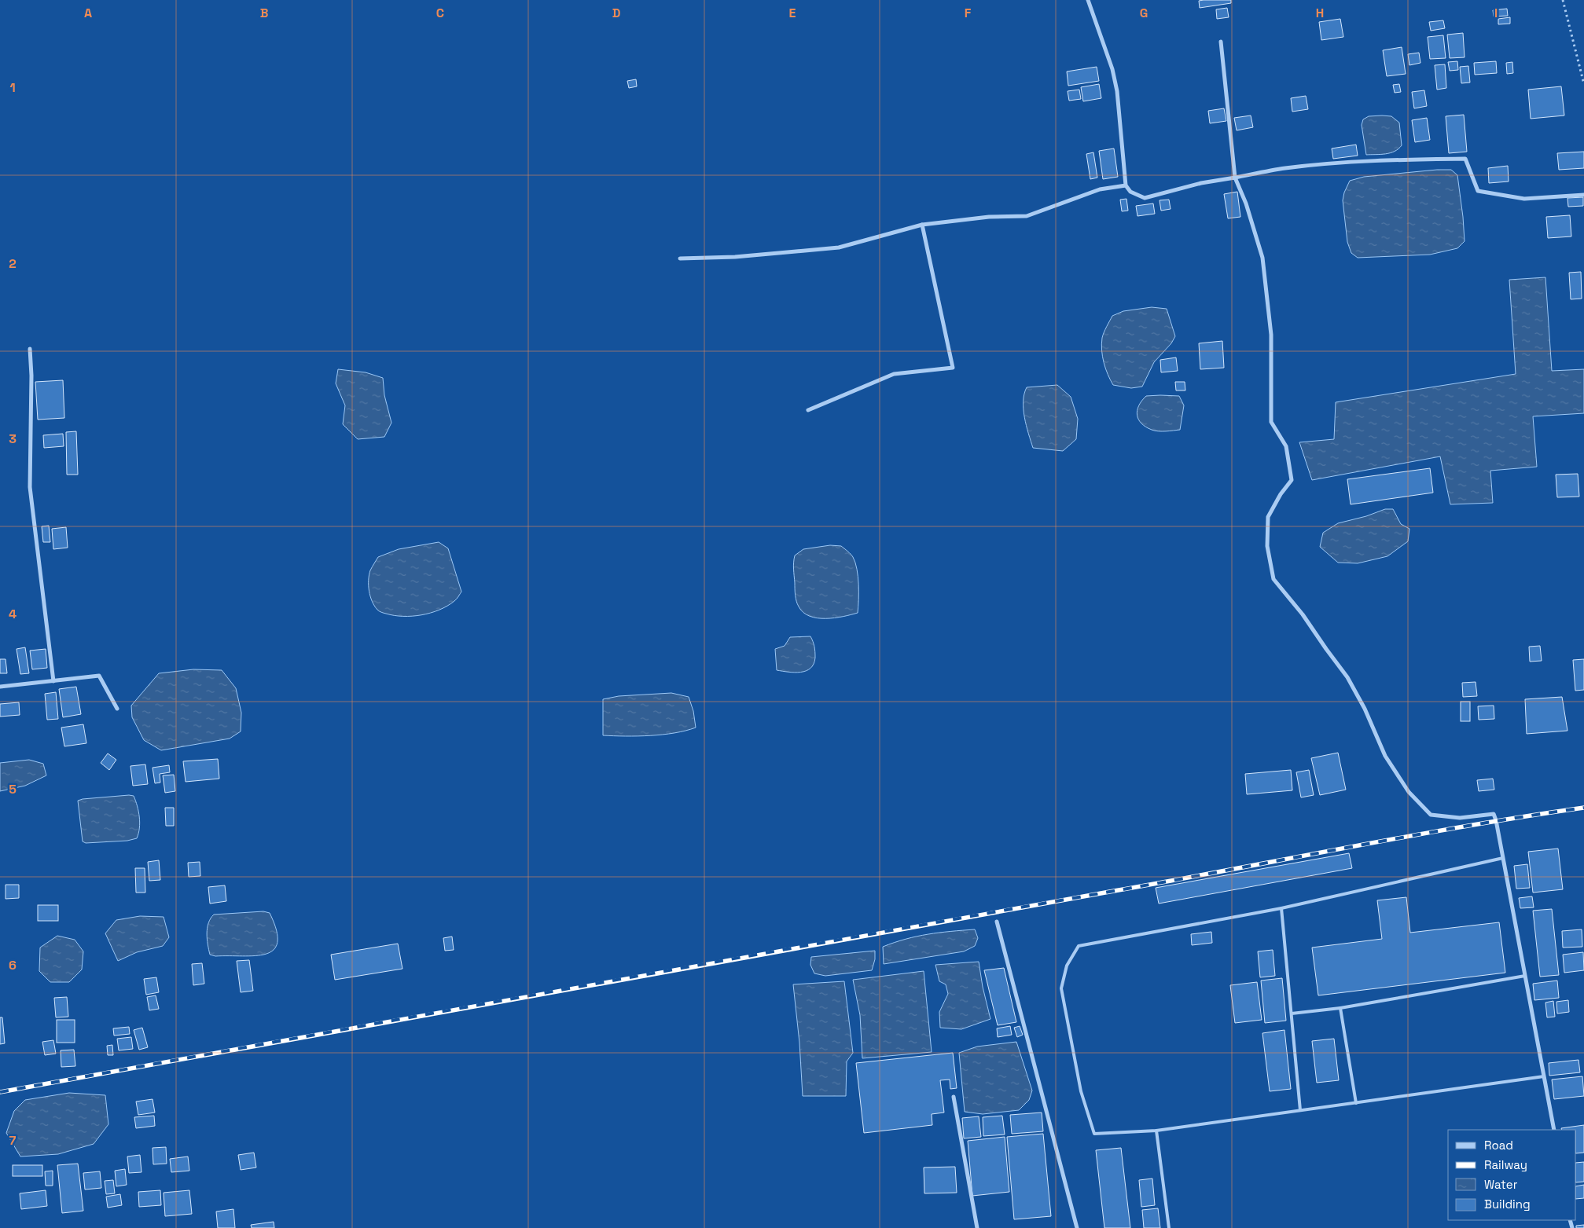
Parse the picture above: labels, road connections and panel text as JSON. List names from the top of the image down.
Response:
{
  "legend": [
    "Road",
    "Railway",
    "Water",
    "Building"
  ],
  "grid": {
    "columns": [
      "A",
      "B",
      "C",
      "D",
      "E",
      "F",
      "G",
      "H",
      "I"
    ],
    "rows": [
      "1",
      "2",
      "3",
      "4",
      "5",
      "6",
      "7"
    ]
  }
}
